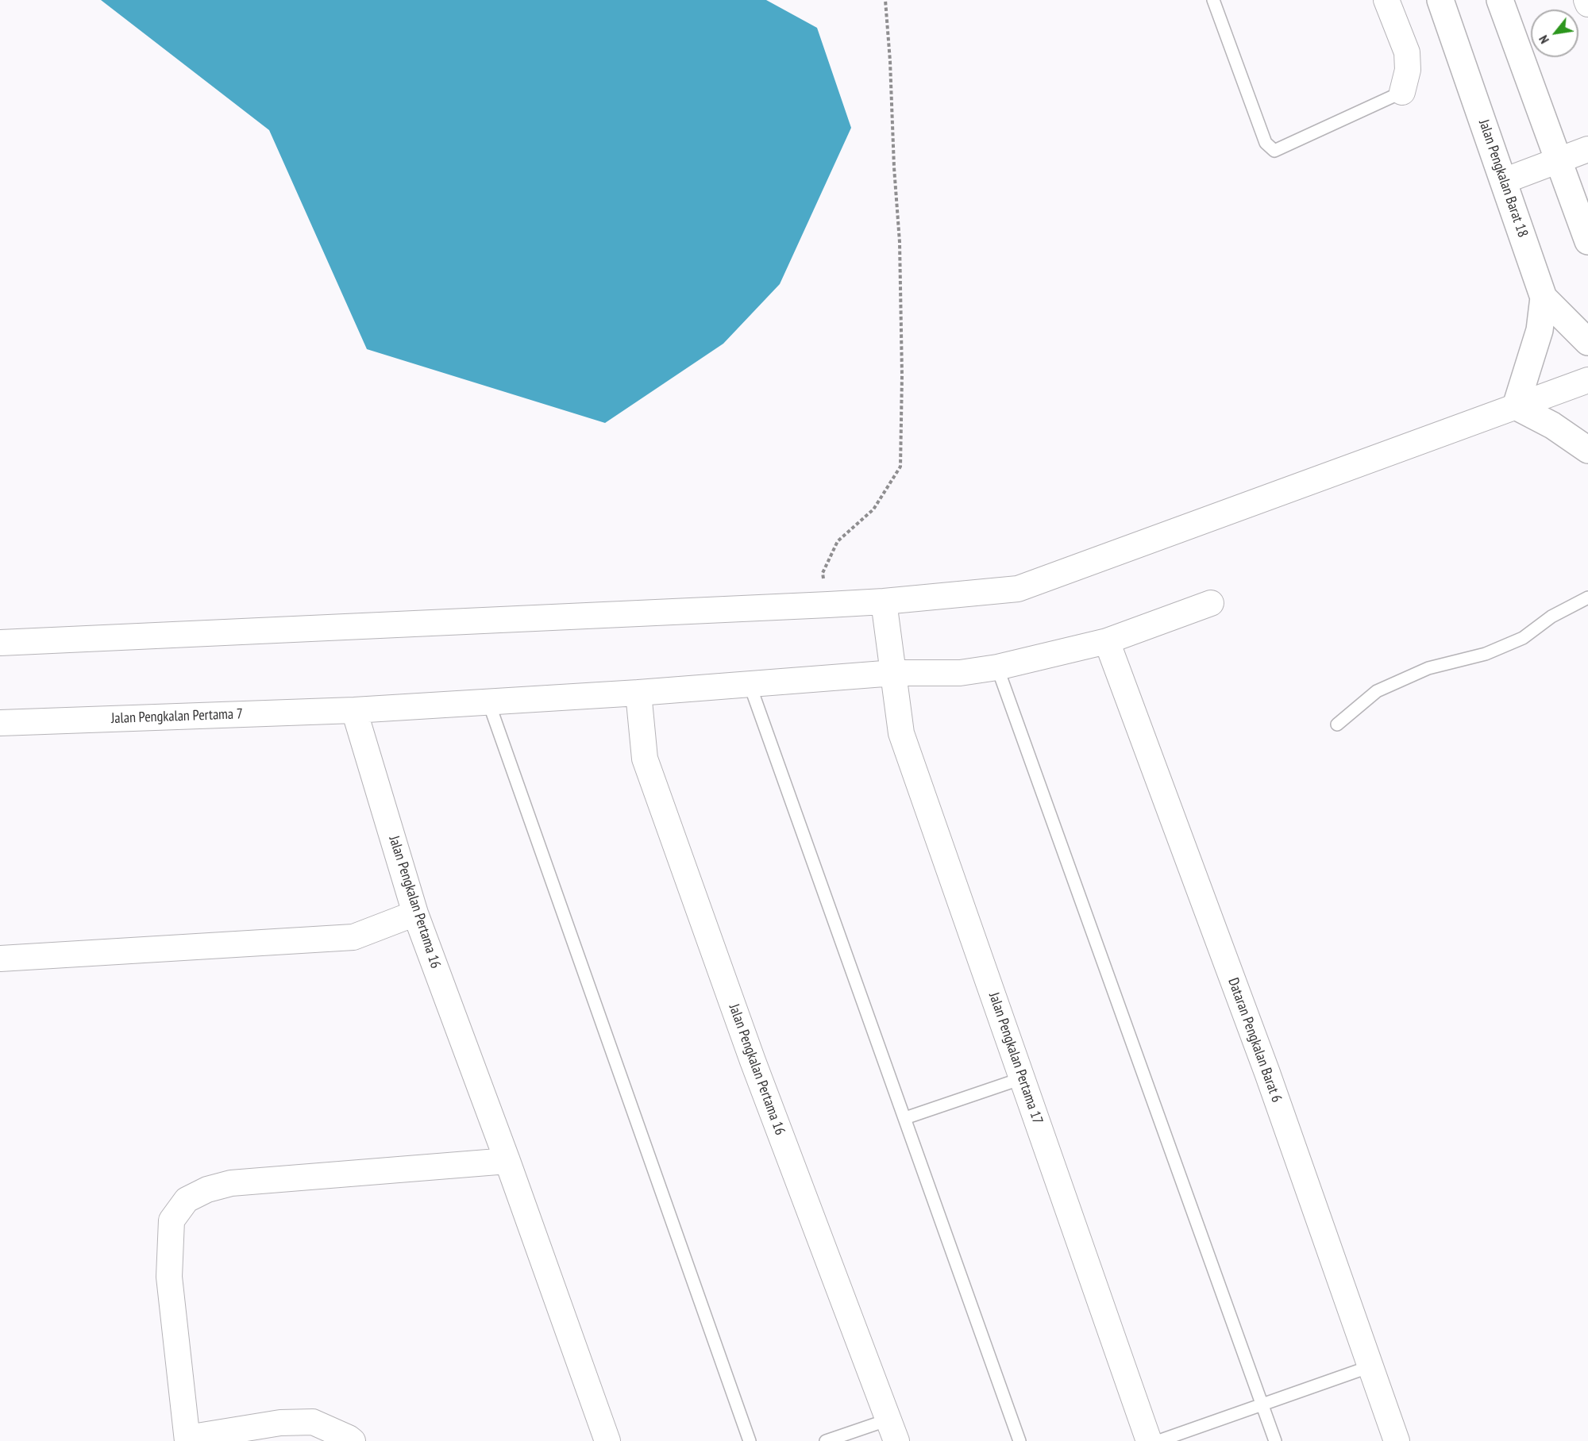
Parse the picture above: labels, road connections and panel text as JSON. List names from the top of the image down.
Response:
{
  "streets": {
    "street": [
      "Jalan Pengkalan Barat 18",
      "Jalan Pengkalan Pertama 7",
      "Jalan Pengkalan Pertama 16",
      "Dataran Pengkalan Barat 6",
      "Jalan Pengkalan Pertama 17"
    ]
  },
  "crossings": [
    ["Jalan Pengkalan Pertama 7", "Jalan Pengkalan Pertama 16"],
    ["Jalan Pengkalan Pertama 7", "Dataran Pengkalan Barat 6"],
    ["Jalan Pengkalan Pertama 7", "Jalan Pengkalan Pertama 17"]
  ],
  "north": "bottom left"
}
